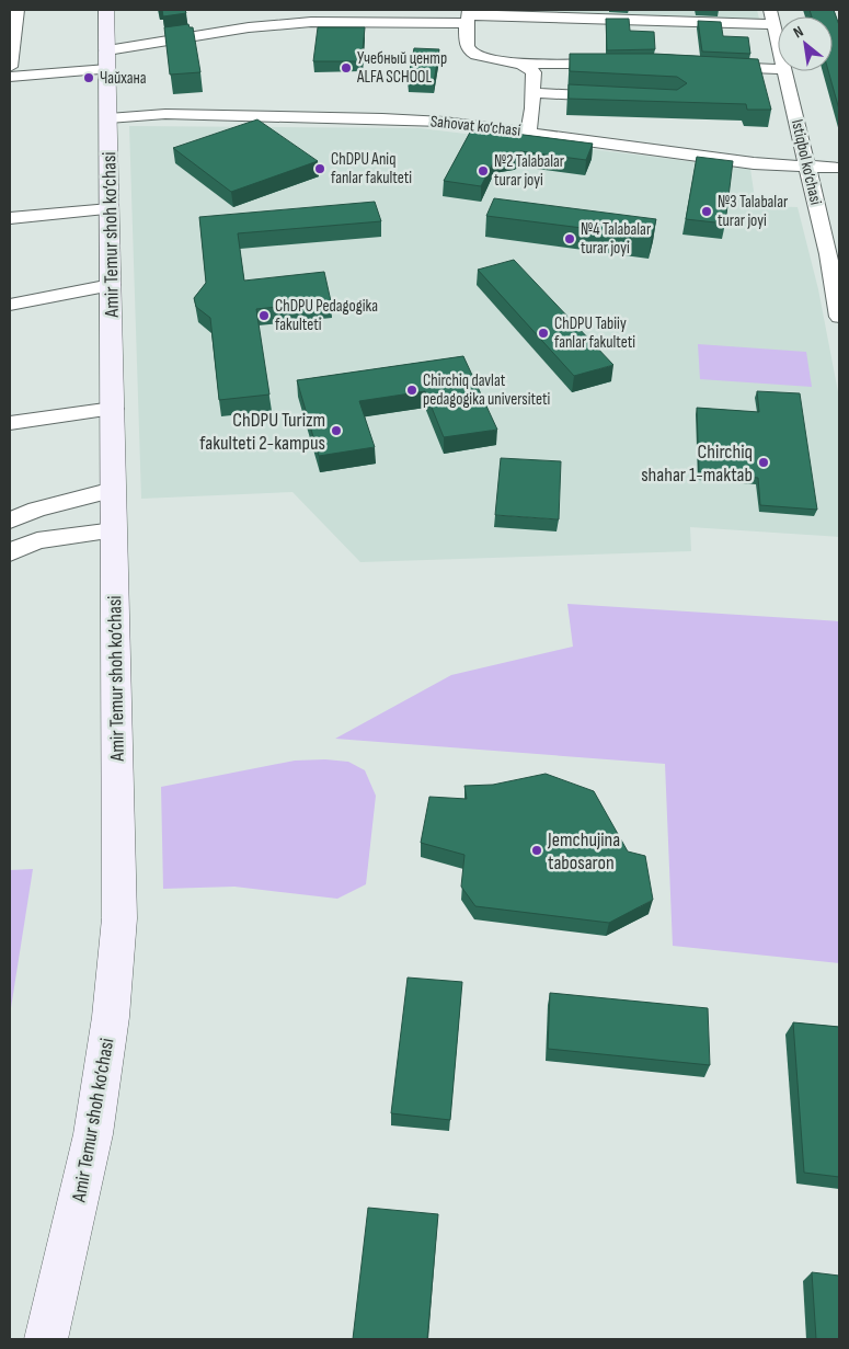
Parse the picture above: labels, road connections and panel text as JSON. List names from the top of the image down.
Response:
{
  "streets": {
    "main road": ["Amir Temur shoh ko‘chasi"],
    "street": ["Sahovat ko‘chasi", "Istiqbol ko‘chasi"]
  },
  "crossings": [
    ["Sahovat ko‘chasi", "Istiqbol ko‘chasi"],
    ["Sahovat ko‘chasi", "Amir Temur shoh ko‘chasi"]
  ],
  "places": [
    "Учебный центр ALFA SCHOOL",
    "Чайхана",
    "ChDPU Aniq fanlar fakulteti",
    "№2 Talabalar turar joyi",
    "№3 Talabalar turar joyi",
    "№4 Talabalar turar joyi",
    "ChDPU Pedagogika fakulteti",
    "ChDPU Tabiiy fanlar fakulteti",
    "Chirchiq davlat pedagogika universiteti",
    "ChDPU Turizm fakulteti 2-kampus",
    "Chirchiq shahar 1-maktab",
    "Jemchujina tabosaron"
  ],
  "north": "top left"
}
